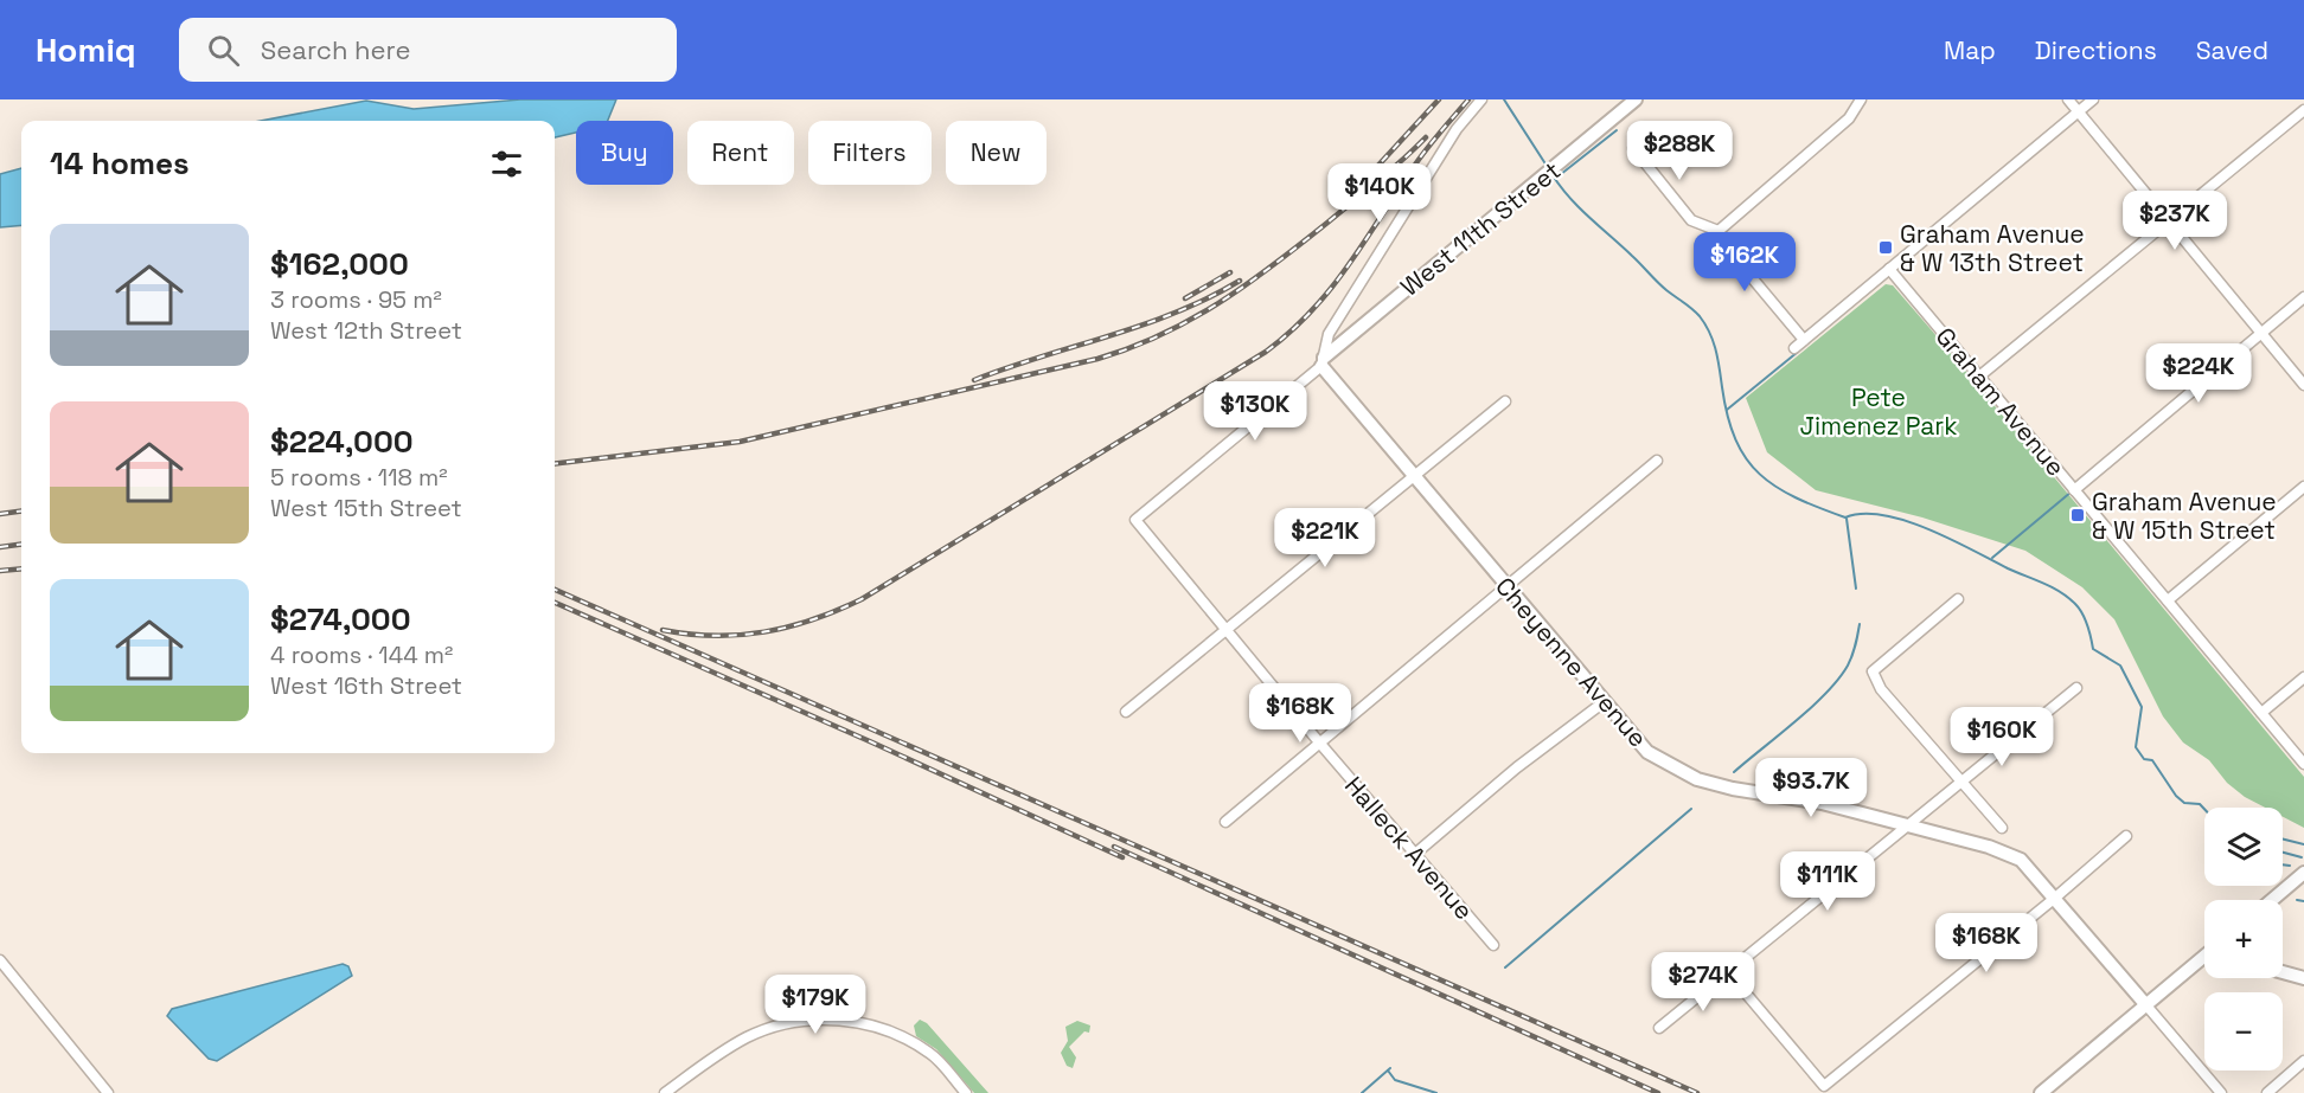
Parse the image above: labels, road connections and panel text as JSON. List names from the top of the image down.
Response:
{
  "streets": {
    "street": [
      "West 11th Street",
      "Graham Avenue",
      "Cheyenne Avenue",
      "Halleck Avenue"
    ]
  },
  "crossings": [
    ["West 11th Street", "Cheyenne Avenue"],
    ["West 11th Street", "Halleck Avenue"]
  ],
  "parks": ["Pete Jimenez Park"],
  "places": {
    "transit": ["Graham Avenue & W 13th Street", "Graham Avenue & W 15th Street"]
  },
  "page": {
    "header": "Homiq",
    "search": "Search here",
    "nav": ["Map", "Directions", "Saved"],
    "price": [
      "$288K",
      "$140K",
      "$237K",
      "$162K",
      "$224K",
      "$130K",
      "$221K",
      "$168K",
      "$160K",
      "$93.7K",
      "$111K",
      "$168K",
      "$274K",
      "$179K"
    ],
    "chip": [
      "Buy",
      "Rent",
      "Filters",
      "New"
    ],
    "heading": "14 homes",
    "list": [
      {
        "name": "$162,000",
        "note": "3 rooms · 95 m² · West 12th Street"
      },
      {
        "name": "$224,000",
        "note": "5 rooms · 118 m² · West 15th Street"
      },
      {
        "name": "$274,000",
        "note": "4 rooms · 144 m² · West 16th Street"
      }
    ],
    "map_buttons": ["+", "−"]
  }
}
